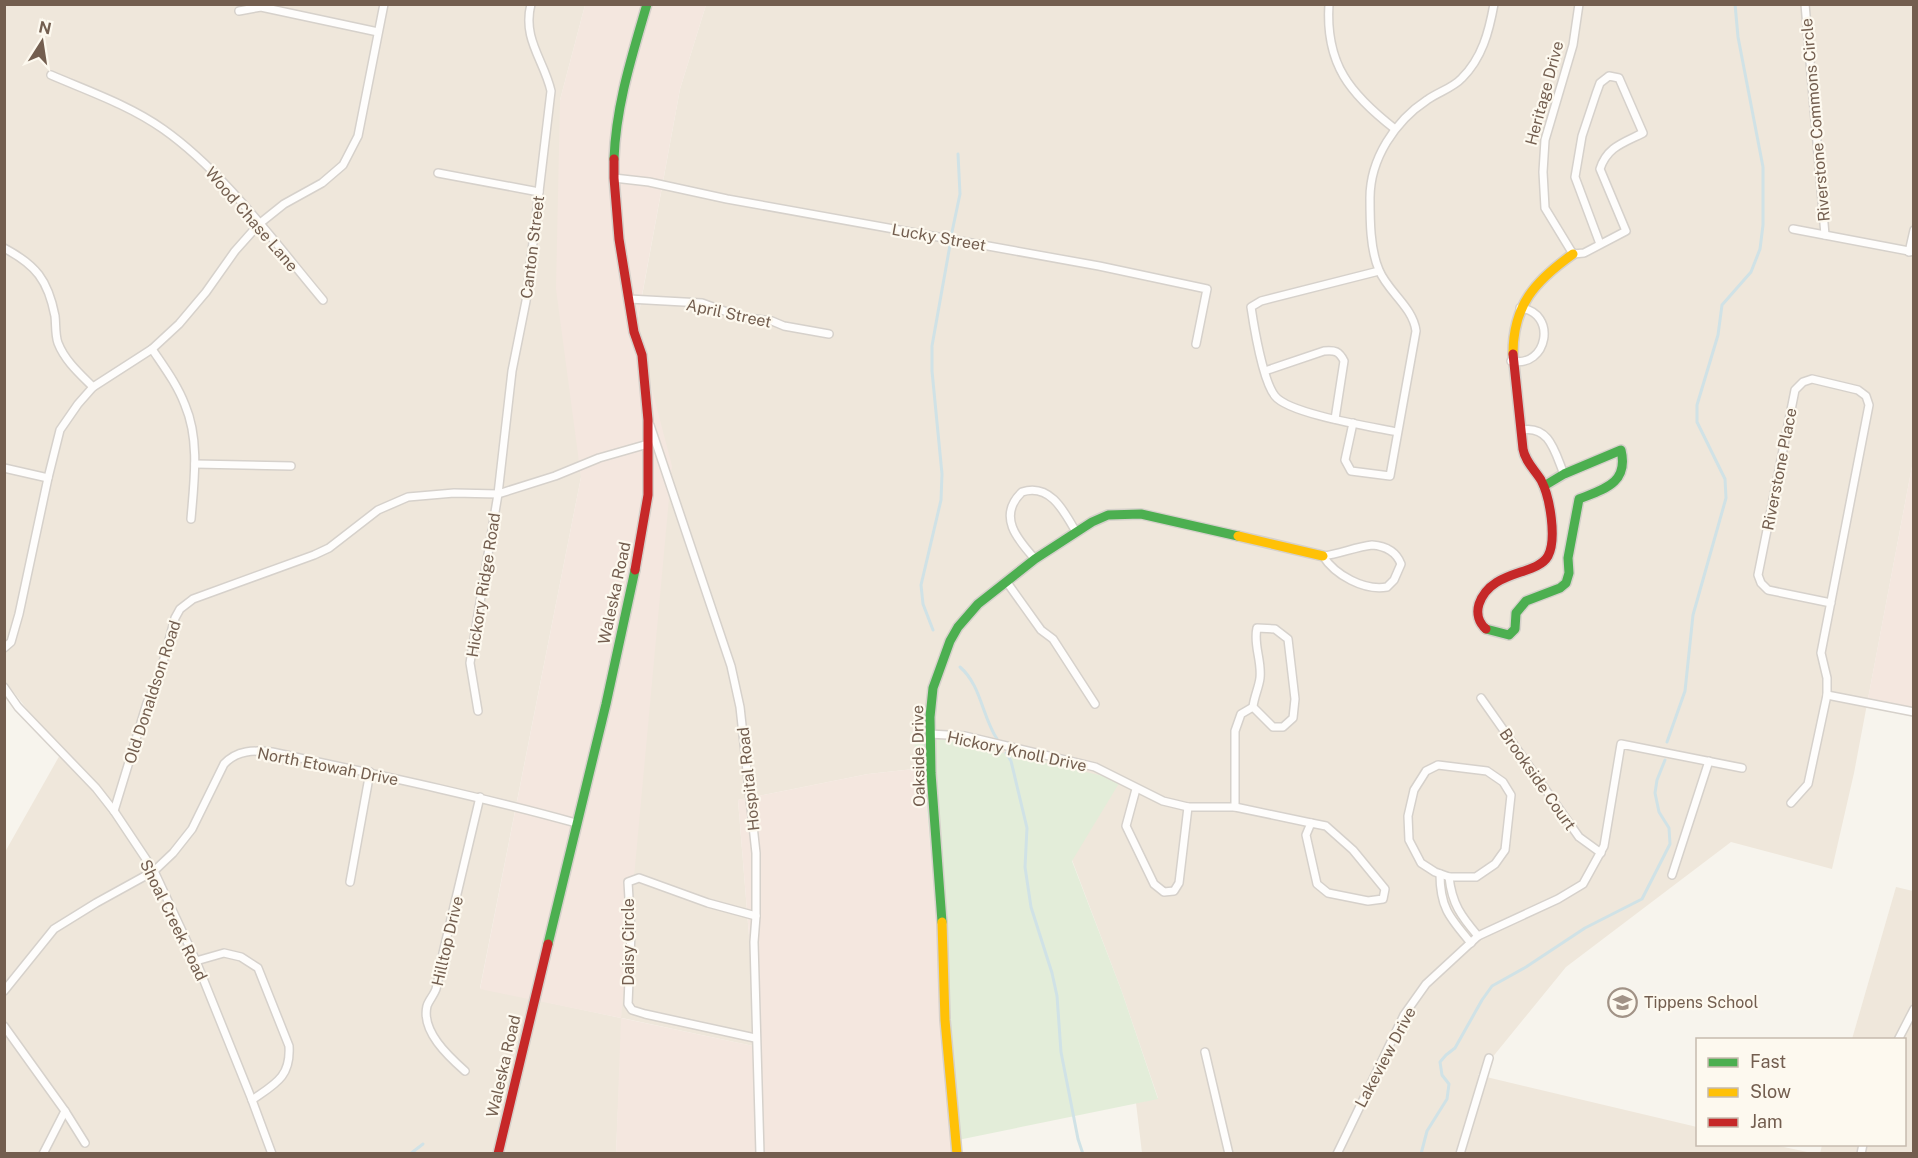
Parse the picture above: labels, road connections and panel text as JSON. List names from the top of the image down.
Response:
{
  "streets": {
    "street": [
      "Heritage Drive",
      "Riverstone Commons Circle",
      "Wood Chase Lane",
      "Lucky Street",
      "Canton Street",
      "April Street",
      "Riverstone Place",
      "Hickory Ridge Road",
      "Waleska Road",
      "Old Donaldson Road",
      "Hickory Knoll Drive",
      "Oakside Drive",
      "North Etowah Drive",
      "Hospital Road",
      "Brookside Court",
      "Shoal Creek Road",
      "Hilltop Drive",
      "Daisy Circle",
      "Lakeview Drive"
    ]
  },
  "crossings": [
    ["Lucky Street", "Waleska Road"],
    ["Canton Street", "Hickory Ridge Road"],
    ["Canton Street", "Old Donaldson Road"],
    ["April Street", "Waleska Road"],
    ["Hickory Ridge Road", "Old Donaldson Road"],
    ["Waleska Road", "Old Donaldson Road"],
    ["Waleska Road", "North Etowah Drive"],
    ["Waleska Road", "Hospital Road"],
    ["Old Donaldson Road", "Shoal Creek Road"],
    ["Hickory Knoll Drive", "Oakside Drive"],
    ["North Etowah Drive", "Shoal Creek Road"],
    ["North Etowah Drive", "Hilltop Drive"],
    ["Hospital Road", "Daisy Circle"],
    ["Brookside Court", "Lakeview Drive"]
  ],
  "places": {
    "school or university": ["Tippens School"]
  },
  "legend": ["Fast", "Slow", "Jam"],
  "north": "top"
}
